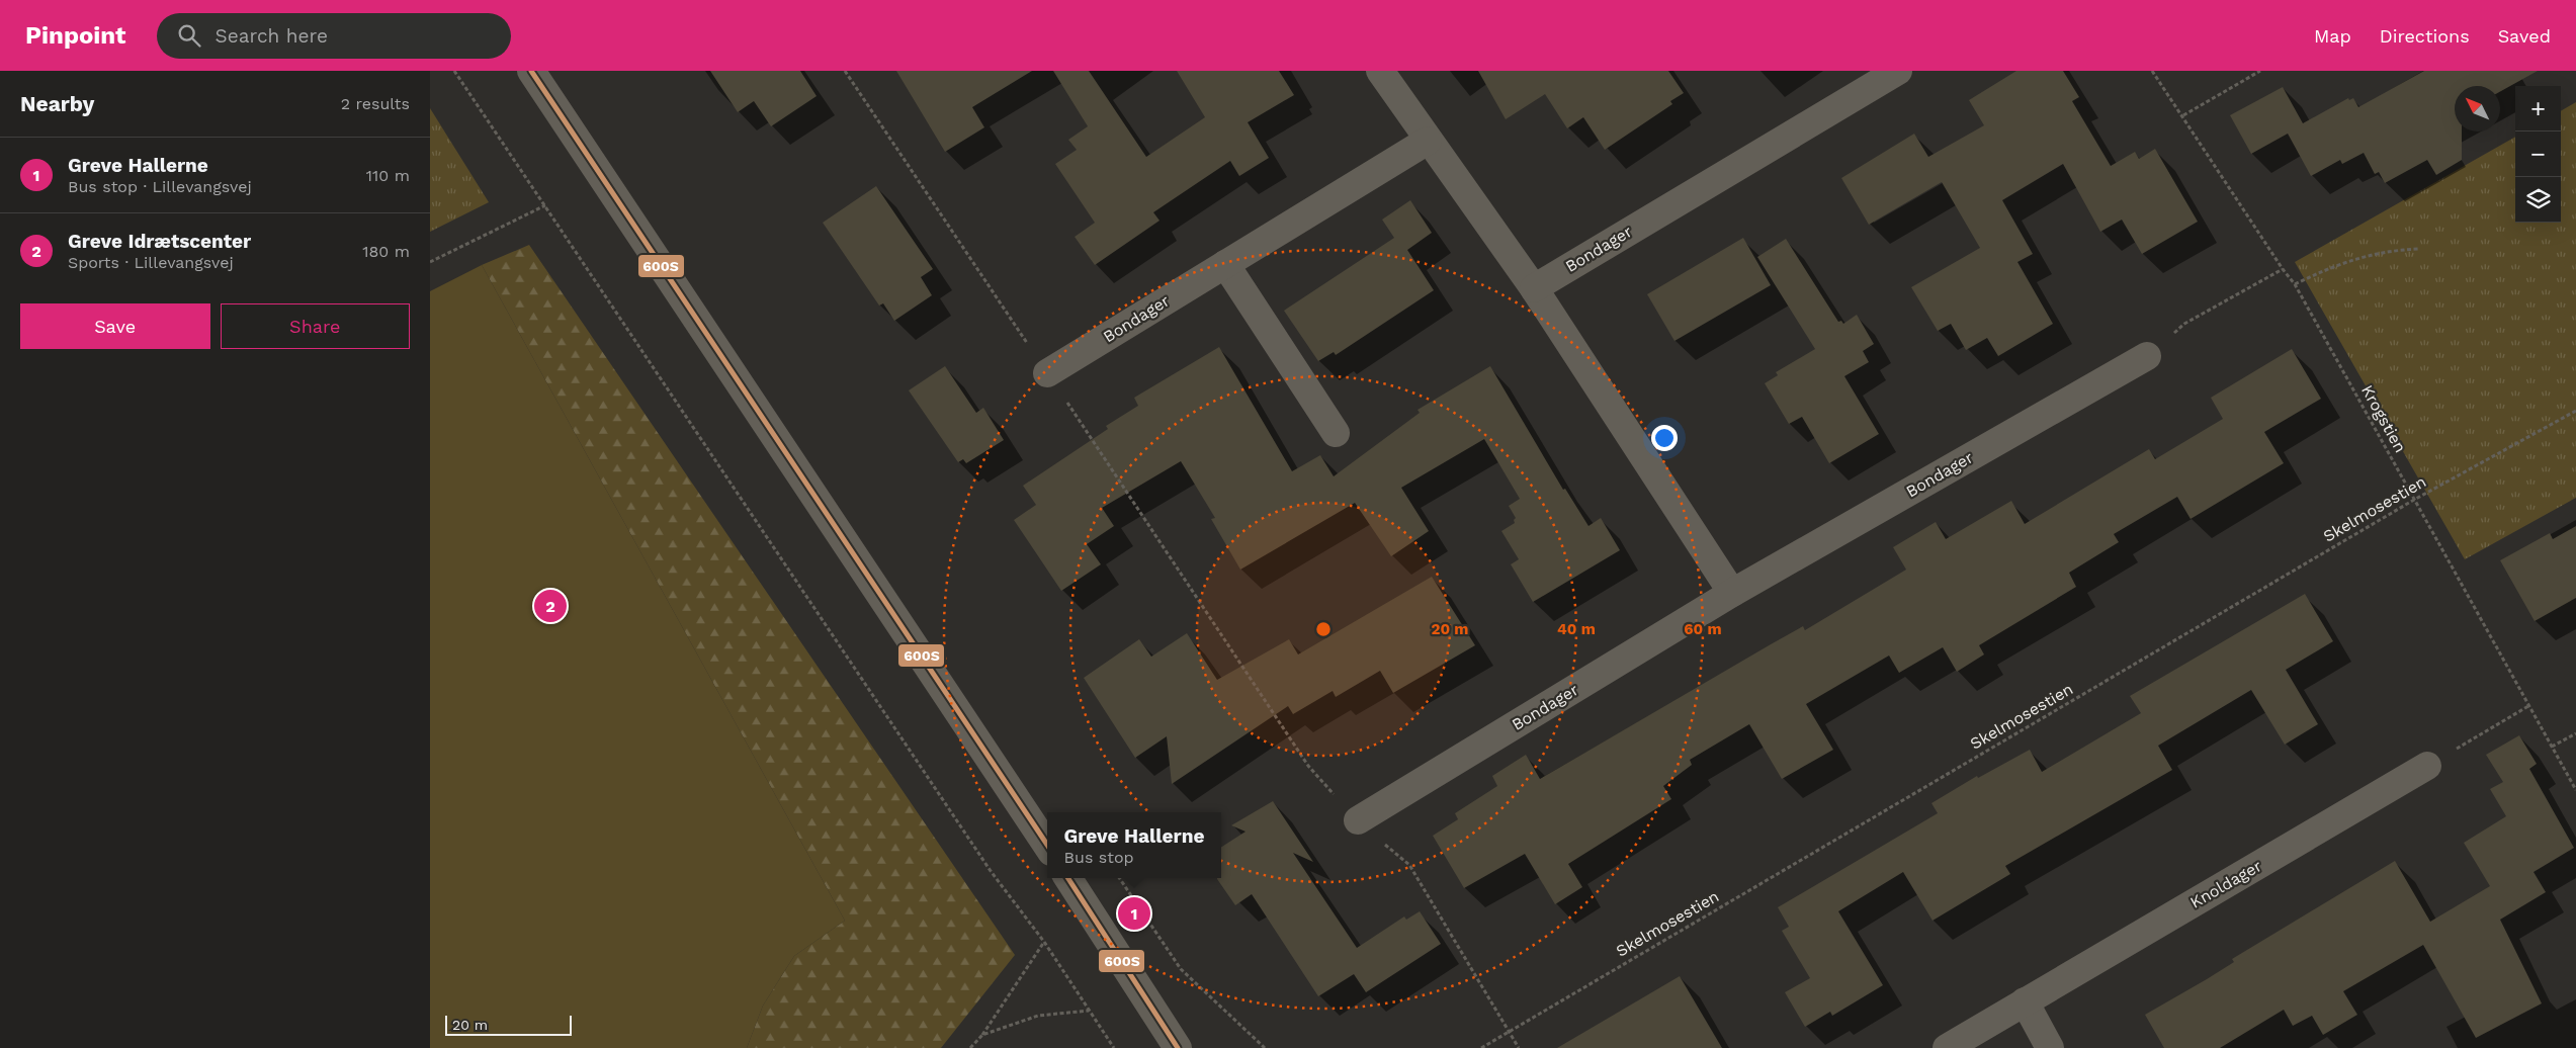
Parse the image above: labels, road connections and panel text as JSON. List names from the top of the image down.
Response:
{
  "streets": {
    "street": ["Bondager", "Knoldager"],
    "path": ["Krogstien", "Skelmosestien"]
  },
  "crossings": [
    ["Krogstien", "Skelmosestien"]
  ],
  "lines": ["transit line 600S"],
  "scale_bar": "20 m",
  "north": "top left",
  "page": {
    "header": "Pinpoint",
    "search": "Search here",
    "nav": ["Map", "Directions", "Saved"],
    "heading": ["Nearby", "2 results"],
    "map_buttons": ["+", "−"],
    "list": [
      {
        "mark": "1",
        "name": "Greve Hallerne",
        "note": "Bus stop · Lillevangsvej",
        "value": "110 m"
      },
      {
        "mark": "2",
        "name": "Greve Idrætscenter",
        "note": "Sports · Lillevangsvej",
        "value": "180 m"
      }
    ],
    "buttons": ["Save", "Share"],
    "pins": ["2", "1"],
    "popup": ["Greve Hallerne", "Bus stop"],
    "scale": "20 m"
  },
  "rings": ["20 m", "40 m", "60 m"]
}
